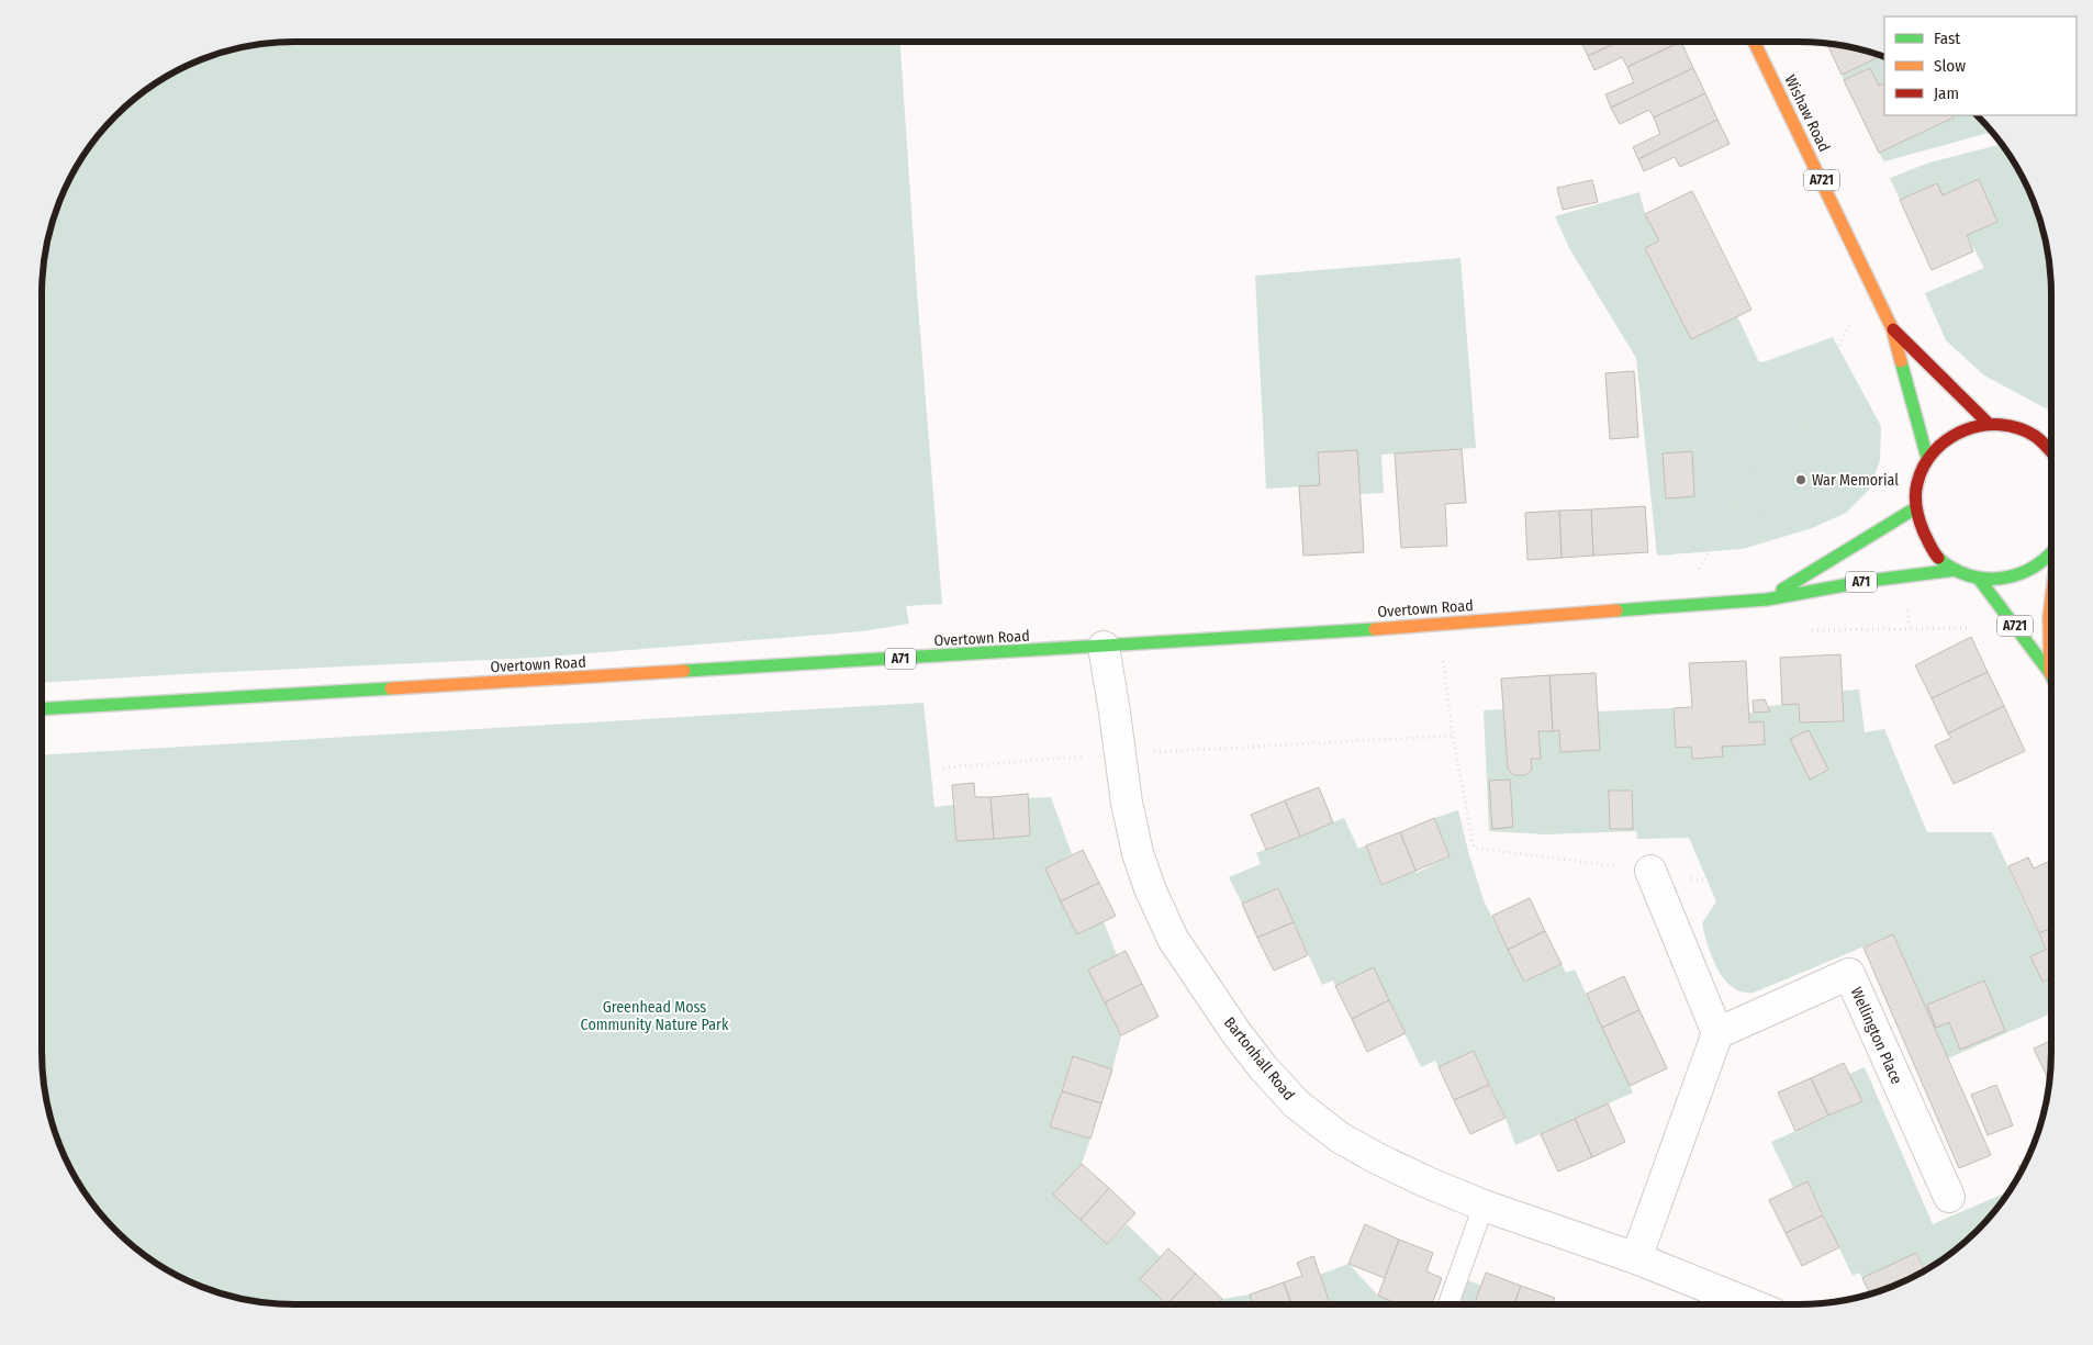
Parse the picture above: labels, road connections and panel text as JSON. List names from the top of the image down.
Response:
{
  "streets": {
    "main road": [
      "Wishaw Road",
      "A721",
      "A71",
      "Overtown Road"
    ],
    "street": ["Wellington Place", "Bartonhall Road"]
  },
  "crossings": [
    ["Overtown Road", "Bartonhall Road"]
  ],
  "parks": ["Greenhead Moss Community Nature Park"],
  "places": ["War Memorial"],
  "legend": ["Fast", "Slow", "Jam"]
}
